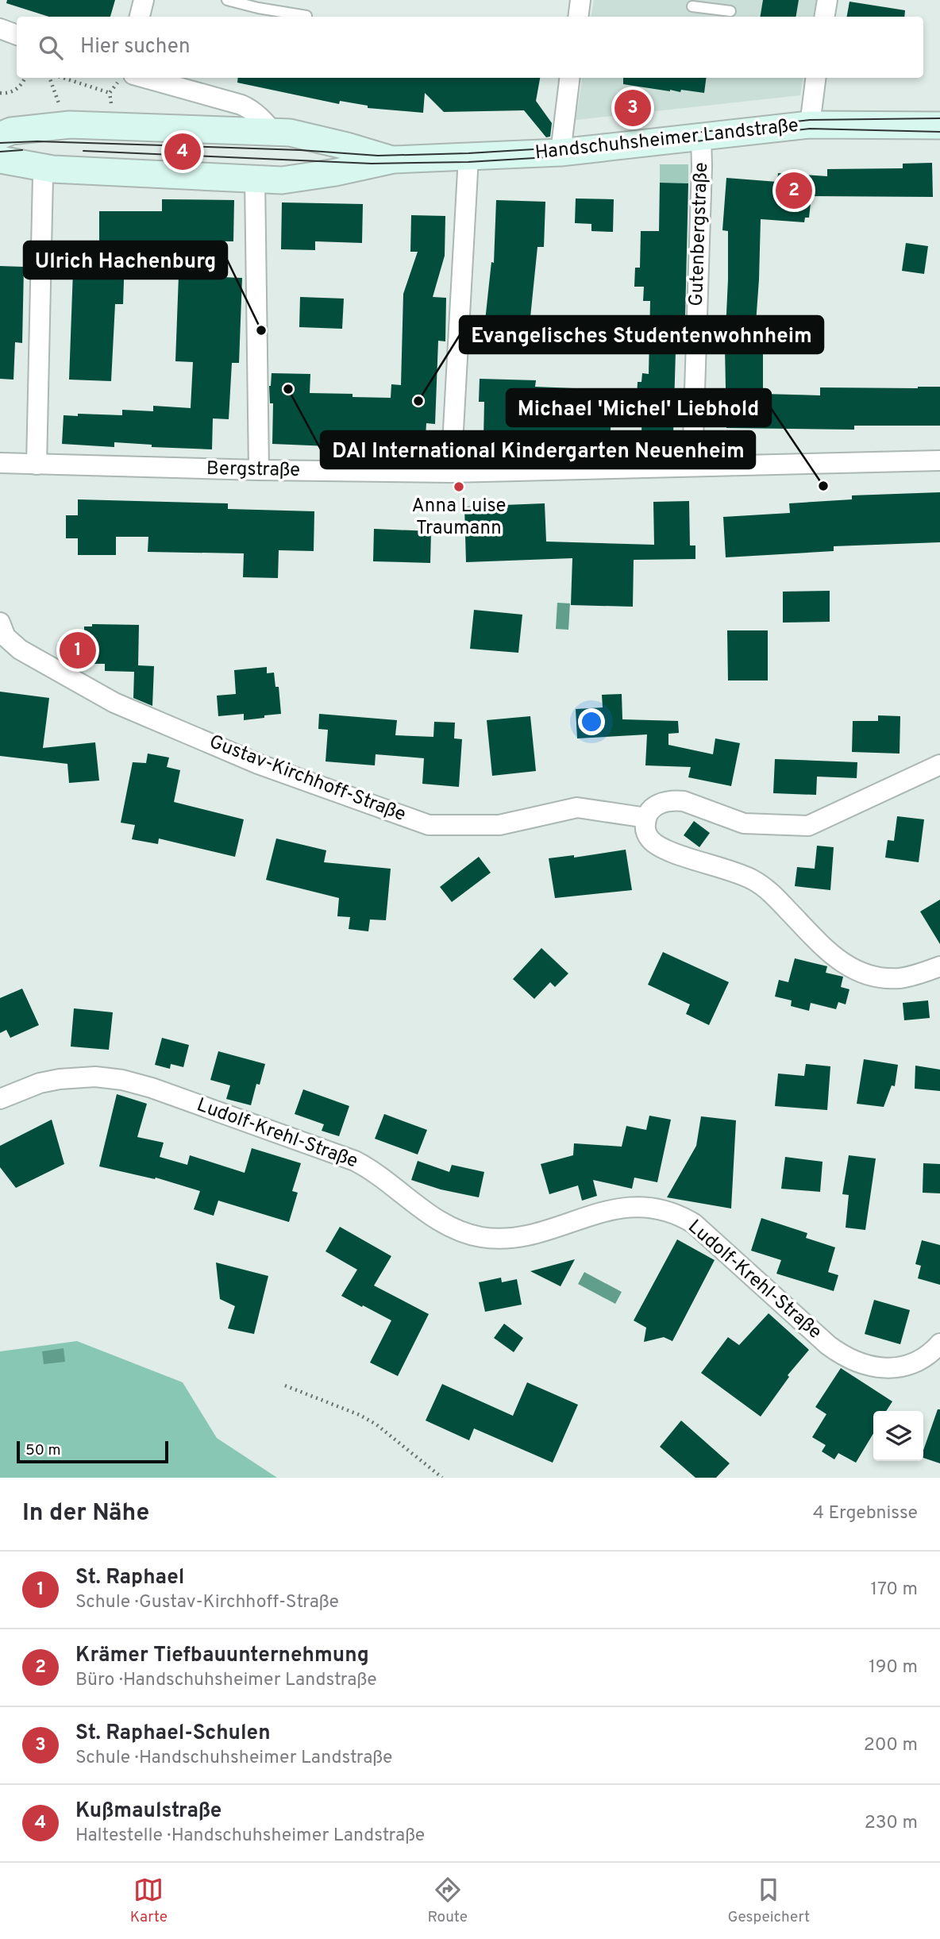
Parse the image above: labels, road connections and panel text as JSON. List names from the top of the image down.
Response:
{
  "streets": {
    "main road": ["Handschuhsheimer Landstraße"],
    "street": [
      "Gutenbergstraße",
      "Bergstraße",
      "Gustav-Kirchhoff-Straße",
      "Ludolf-Krehl-Straße"
    ]
  },
  "crossings": [
    ["Handschuhsheimer Landstraße", "Gutenbergstraße"],
    ["Gutenbergstraße", "Bergstraße"]
  ],
  "places": [
    "Ulrich Hachenburg",
    "DAI International Kindergarten Neuenheim",
    "Evangelisches Studentenwohnheim",
    "Michael 'Michel' Liebhold",
    "Anna Luise Traumann"
  ],
  "scale_bar": "50 m",
  "page": {
    "search": "Hier suchen",
    "pins": [
      "3",
      "4",
      "2",
      "1"
    ],
    "scale": "50 m",
    "heading": ["In der Nähe", "4 Ergebnisse"],
    "list": [
      {
        "mark": "1",
        "name": "St. Raphael",
        "note": "Schule · Gustav-Kirchhoff-Straße",
        "value": "170 m"
      },
      {
        "mark": "2",
        "name": "Krämer Tiefbauunternehmung",
        "note": "Büro · Handschuhsheimer Landstraße",
        "value": "190 m"
      },
      {
        "mark": "3",
        "name": "St. Raphael-Schulen",
        "note": "Schule · Handschuhsheimer Landstraße",
        "value": "200 m"
      },
      {
        "mark": "4",
        "name": "Kußmaulstraße",
        "note": "Haltestelle · Handschuhsheimer Landstraße",
        "value": "230 m"
      }
    ],
    "nav": ["Karte", "Route", "Gespeichert"]
  }
}
